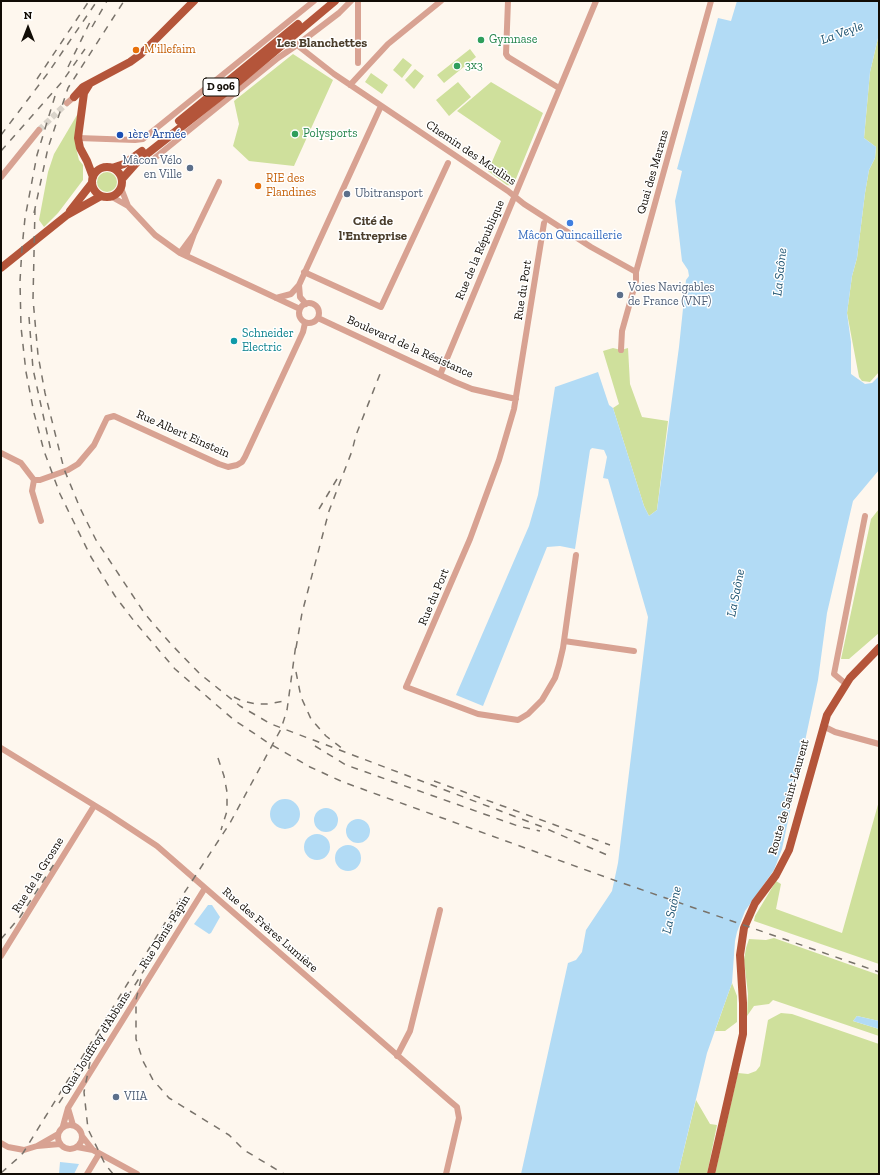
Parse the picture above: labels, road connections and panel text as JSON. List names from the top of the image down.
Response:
{
  "streets": {
    "main road": ["D 906", "Route de Saint-Laurent"],
    "street": [
      "Chemin des Moulins",
      "Quai des Marans",
      "Rue de la République",
      "Rue du Port",
      "Boulevard de la Résistance",
      "Rue Albert Einstein",
      "Rue de la Grosne",
      "Rue des Frères Lumière",
      "Rue Denis Papin",
      "Quai Jouffroy d'Abbans"
    ]
  },
  "crossings": [
    ["Chemin des Moulins", "Quai des Marans"],
    ["Chemin des Moulins", "Rue de la République"],
    ["Rue de la République", "Boulevard de la Résistance"],
    ["Rue du Port", "Boulevard de la Résistance"],
    ["Boulevard de la Résistance", "Rue Albert Einstein"],
    ["Rue de la Grosne", "Rue des Frères Lumière"],
    ["Rue des Frères Lumière", "Rue Denis Papin"],
    ["Rue Denis Papin", "Quai Jouffroy d'Abbans"]
  ],
  "districts": ["Les Blanchettes", "Cité de l'Entreprise"],
  "water": ["La Veyle", "La Saône"],
  "places": [
    "Gymnase",
    "M'illefaim",
    "3x3",
    "Polysports",
    "1ère Armée",
    "Mâcon Vélo en Ville",
    "RIE des Flandines",
    "Ubitransport",
    "Mâcon Quincaillerie",
    "Voies Navigables de France (VNF)",
    "Schneider Electric",
    "VIIA"
  ],
  "north": "top"
}
